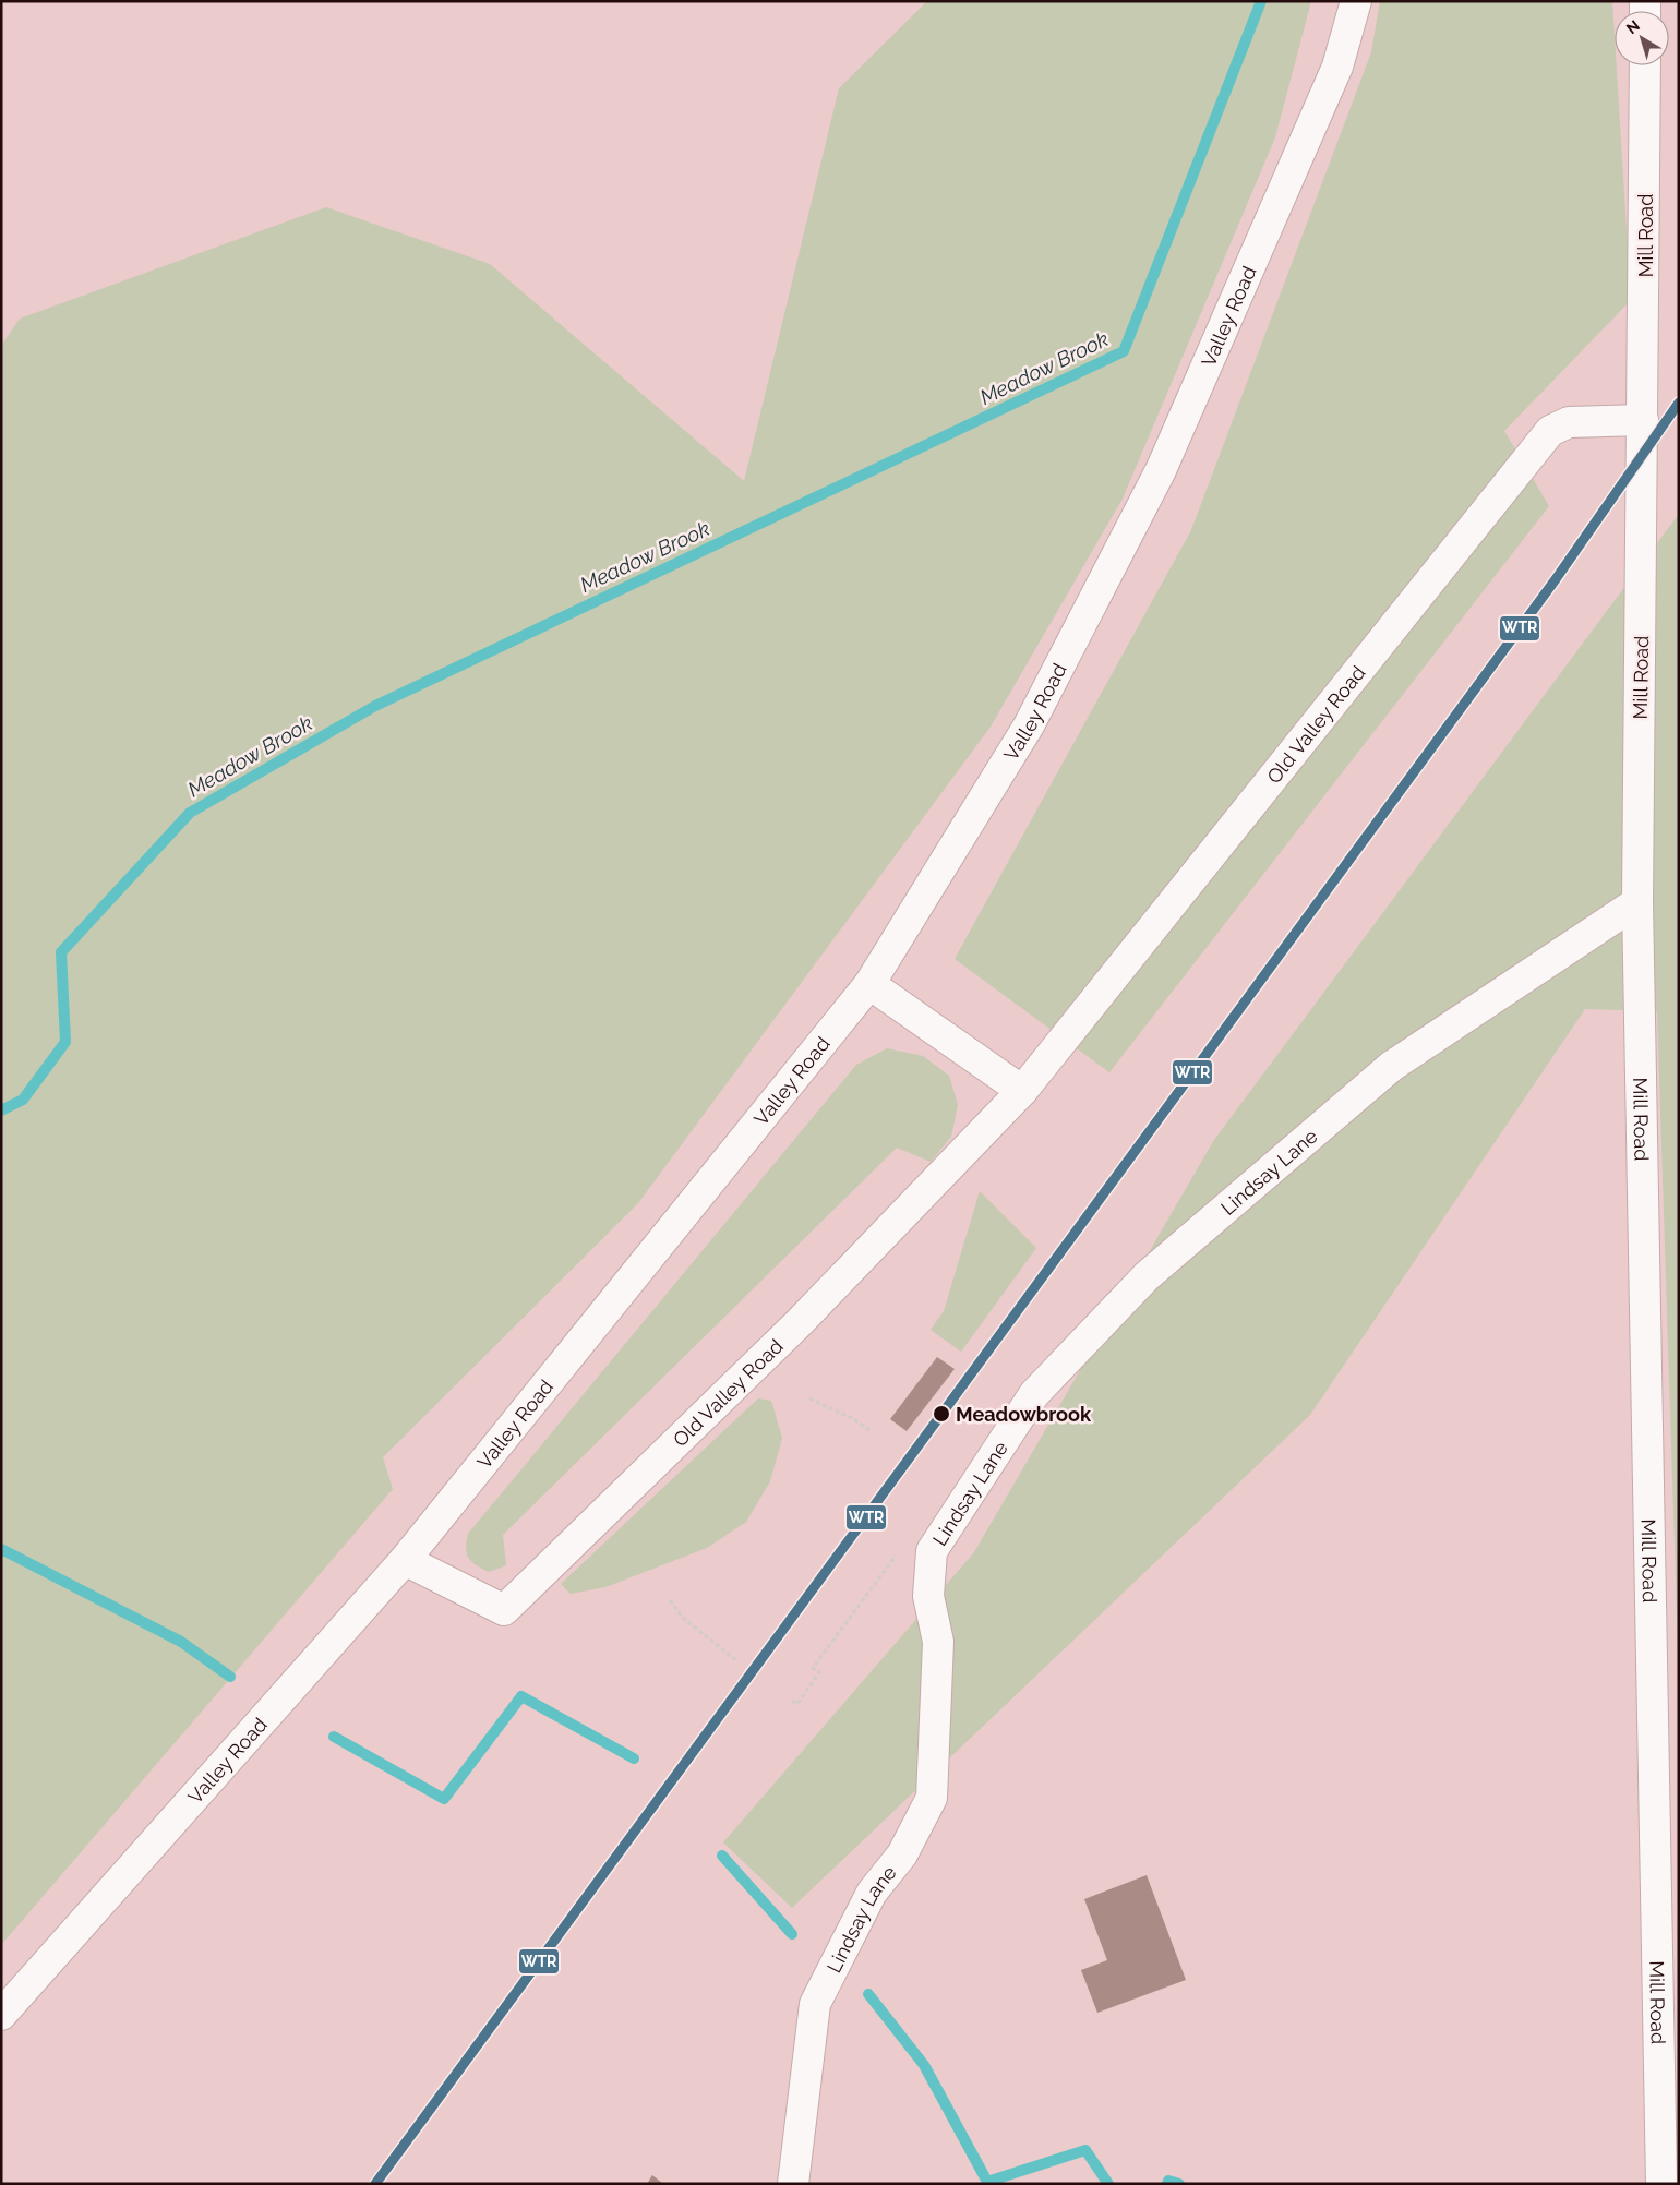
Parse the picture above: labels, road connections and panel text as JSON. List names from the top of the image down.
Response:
{
  "streets": {
    "street": [
      "Mill Road",
      "Valley Road",
      "Old Valley Road",
      "Lindsay Lane"
    ]
  },
  "crossings": [
    ["Mill Road", "Old Valley Road"],
    ["Mill Road", "Lindsay Lane"],
    ["Valley Road", "Old Valley Road"]
  ],
  "water": ["Meadow Brook"],
  "places": ["Meadowbrook"],
  "lines": ["transit line WTR"],
  "north": "top left"
}
